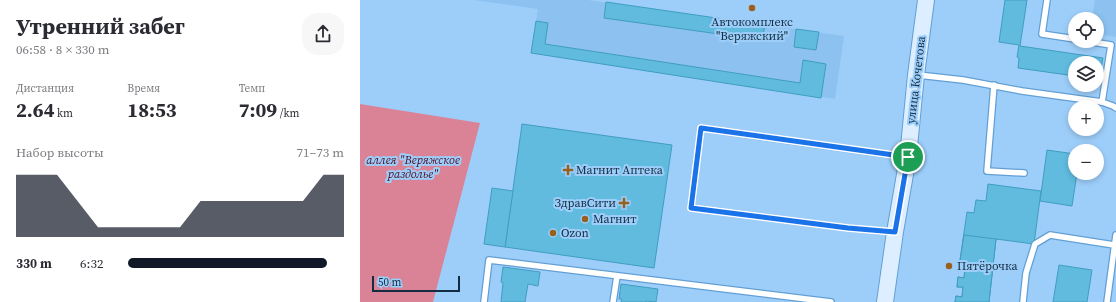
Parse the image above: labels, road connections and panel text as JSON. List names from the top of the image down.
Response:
{
  "streets": {
    "main road": ["улица Кочетова"]
  },
  "parks": ["аллея \"Веряжское раздолье\""],
  "places": {
    "other": [
      "Автокомплекс \"Веряжский\"",
      "Магнит",
      "Ozon",
      "Пятёрочка"
    ],
    "health": ["Магнит Аптека", "ЗдравСити"]
  },
  "scale_bar": "50 m",
  "page": {
    "heading": ["Утренний забег", "06:58 · 8 × 330 m"],
    "map_buttons": ["+", "−"],
    "stats": [
      ["Дистанция", "2.64 km"],
      ["Время", "18:53"],
      ["Темп", "7:09 /km"]
    ],
    "chart": ["Набор высоты", "71–73 m"],
    "list": [
      {
        "name": "330 m",
        "note": "6:32"
      }
    ],
    "scale": "50 m"
  }
}
